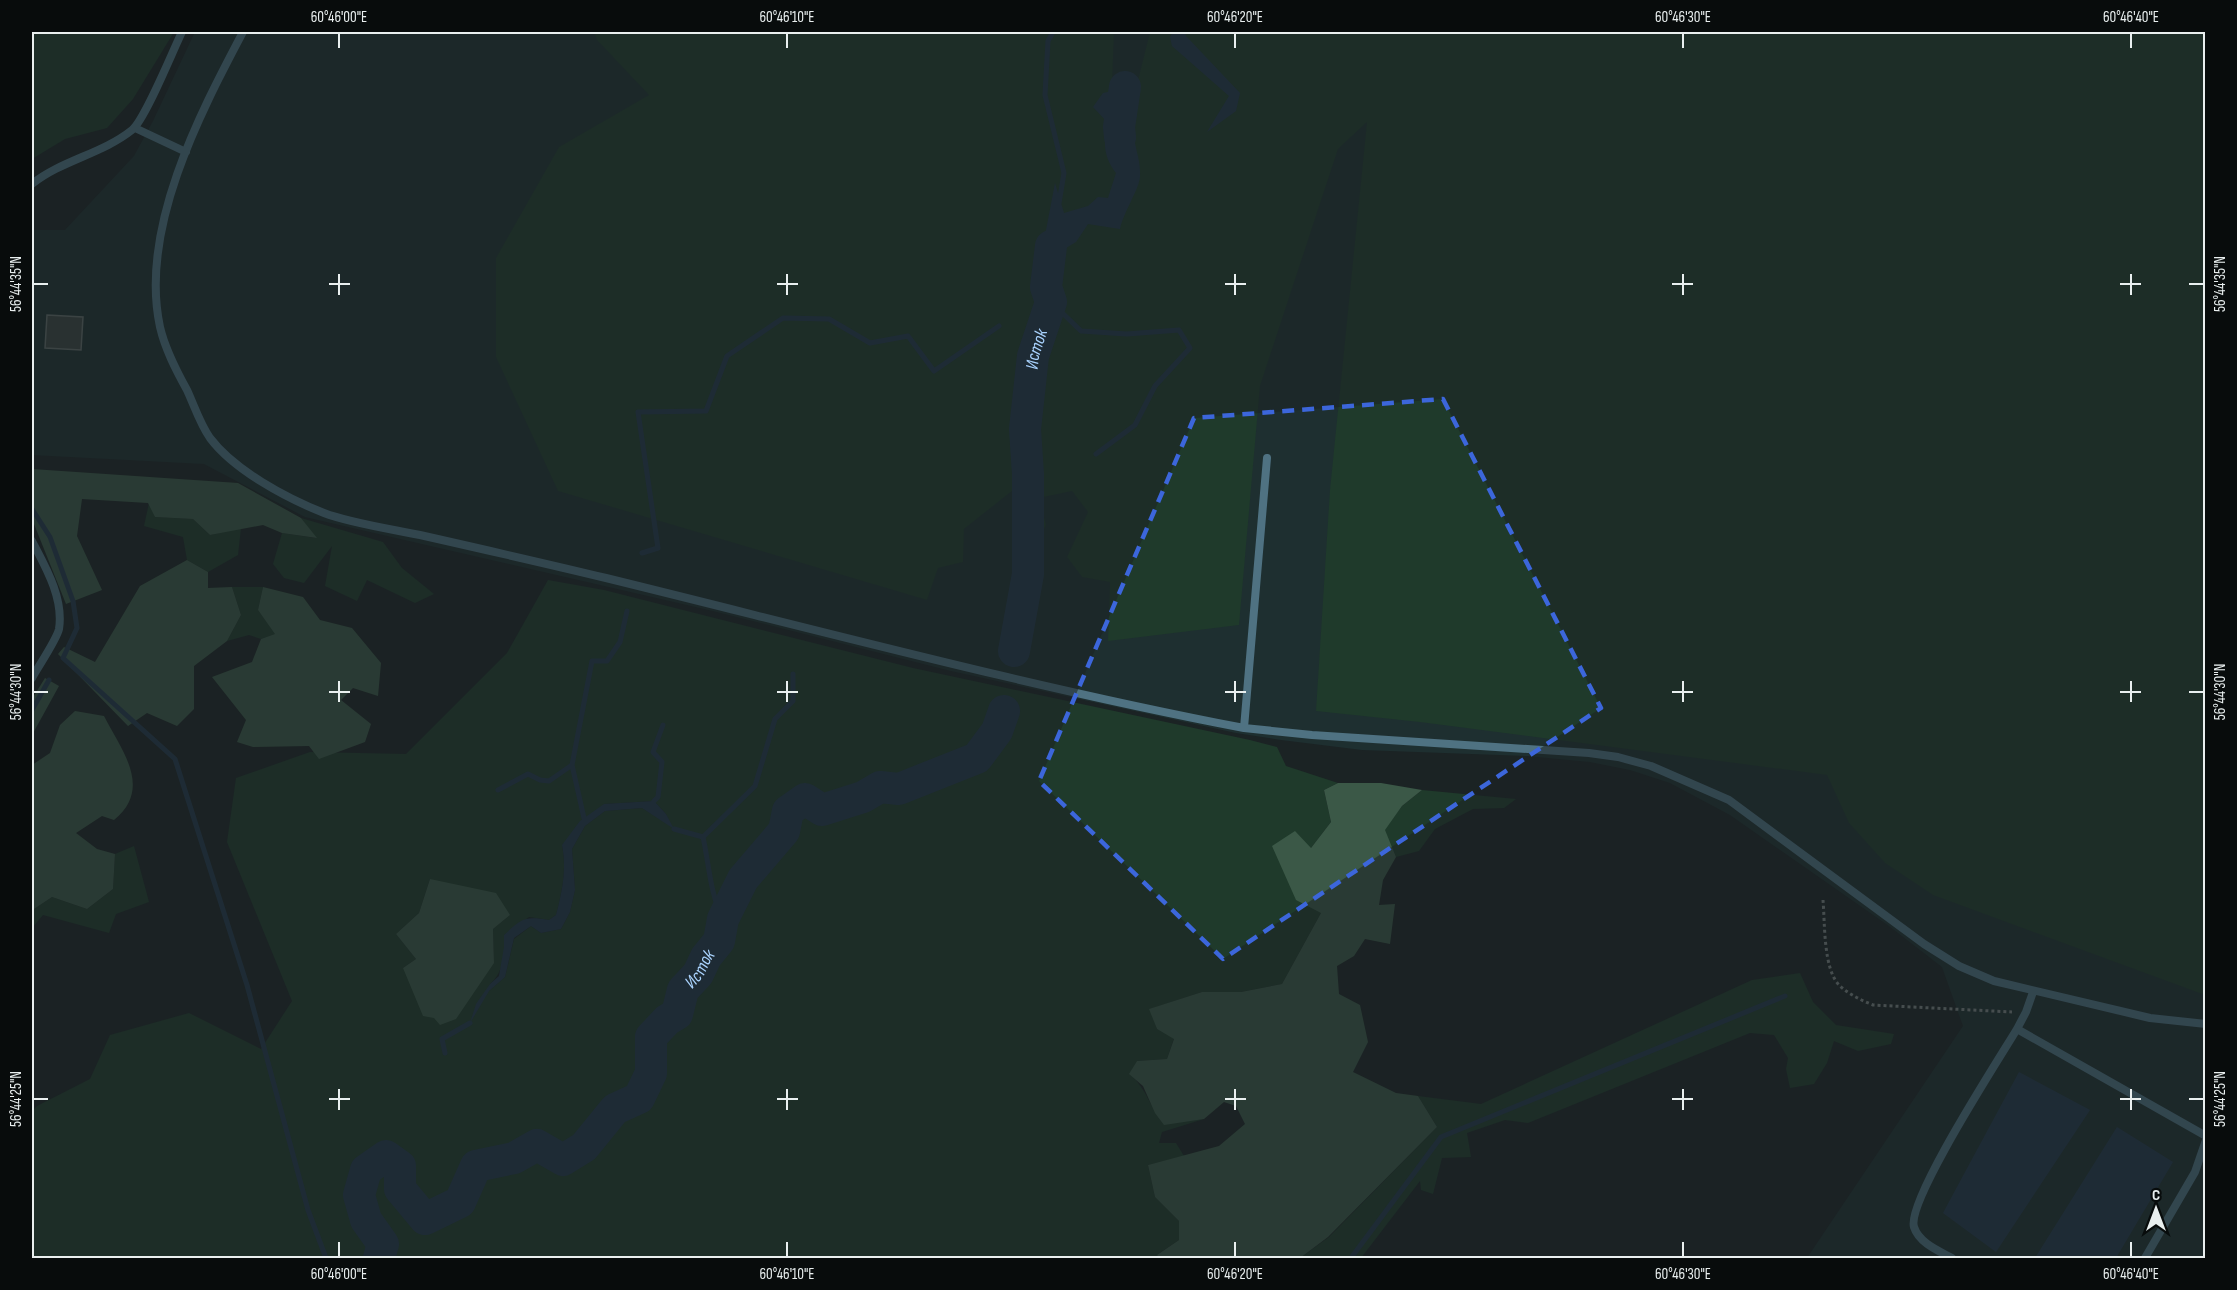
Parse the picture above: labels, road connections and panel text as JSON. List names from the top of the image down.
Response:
{
  "water": ["Исток"],
  "north": "top",
  "coordinates": [
    "60°46'00\"E",
    "60°46'10\"E",
    "60°46'20\"E",
    "60°46'30\"E",
    "60°46'40\"E",
    "56°44'35\"N",
    "56°44'30\"N",
    "56°44'25\"N"
  ]
}
